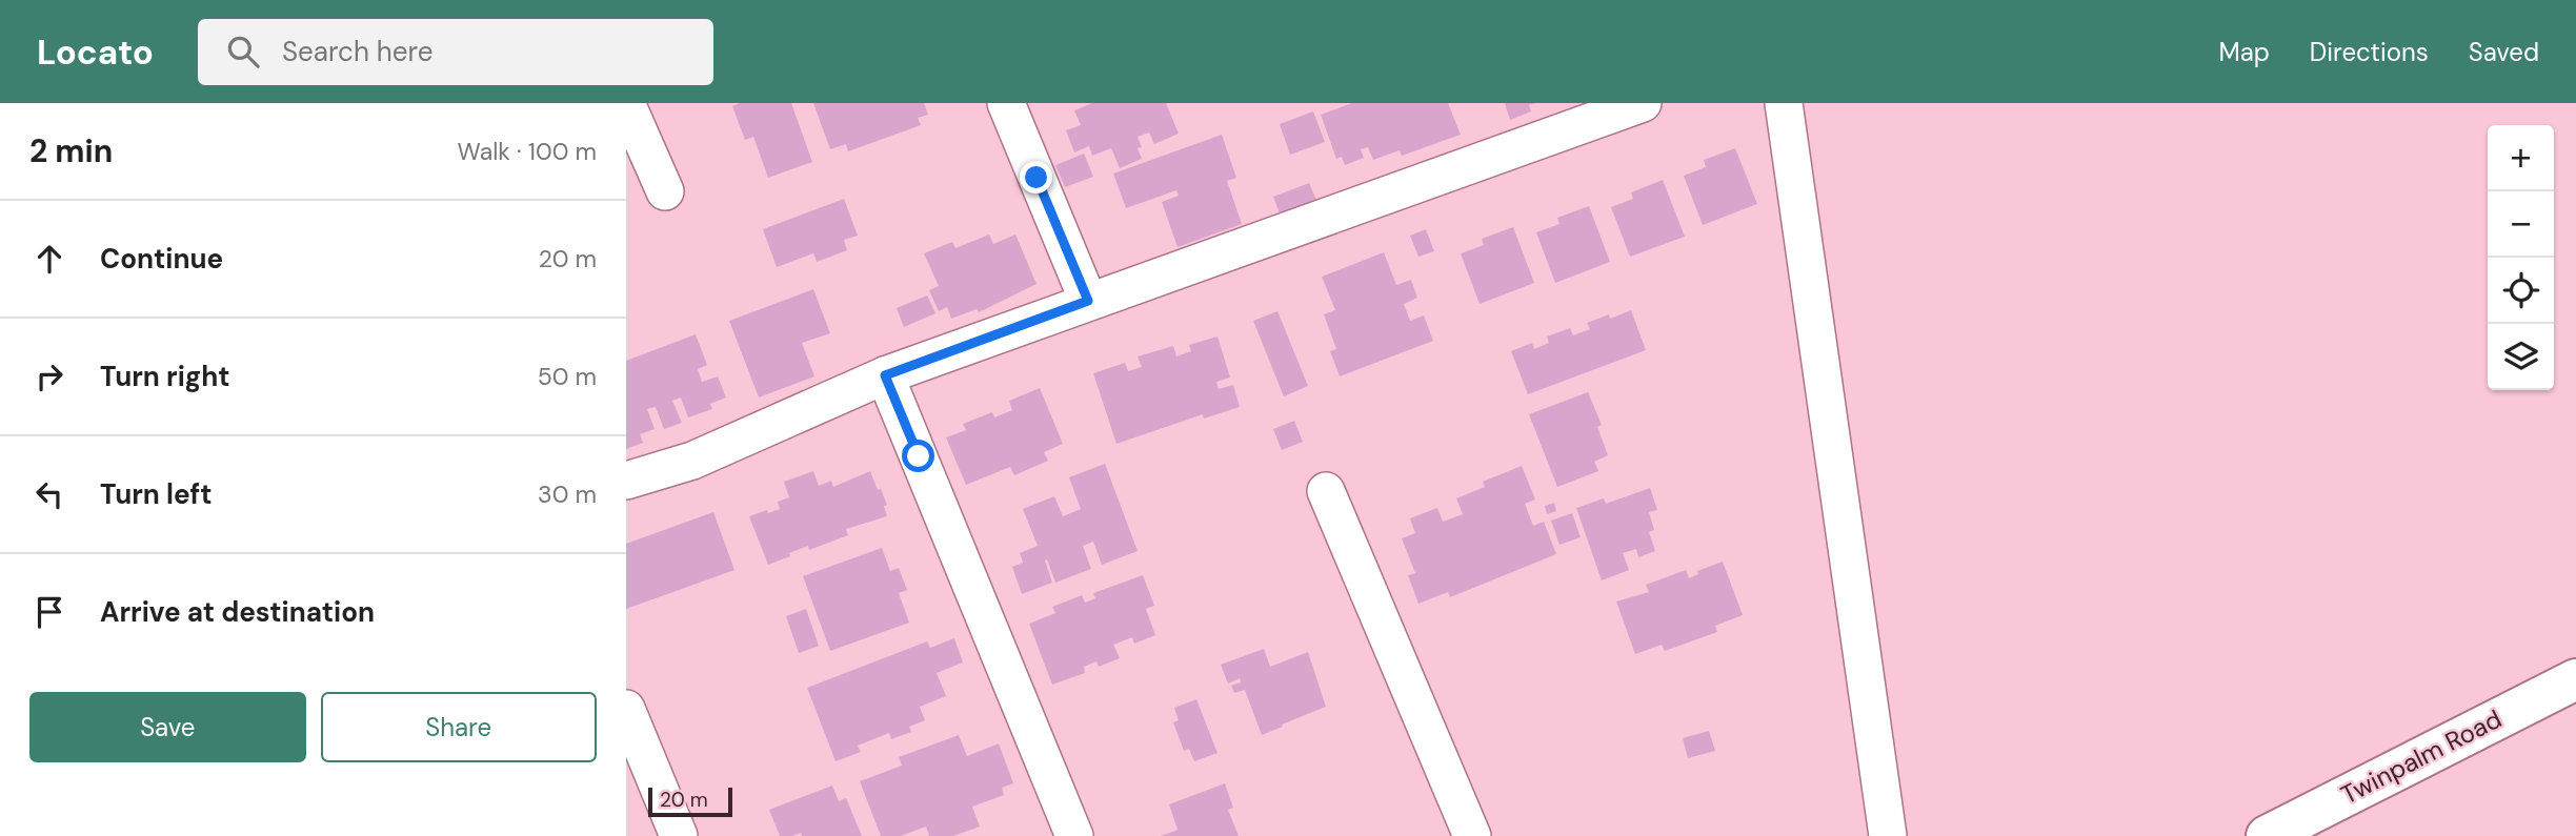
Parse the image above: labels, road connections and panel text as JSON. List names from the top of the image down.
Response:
{
  "streets": {
    "main road": ["Twinpalm Road"]
  },
  "scale_bar": "20 m",
  "page": {
    "header": "Locato",
    "search": "Search here",
    "nav": ["Map", "Directions", "Saved"],
    "heading": ["2 min", "Walk · 100 m"],
    "map_buttons": ["+", "−"],
    "list": [
      ["Continue", "20 m"],
      ["Turn right", "50 m"],
      ["Turn left", "30 m"],
      "Arrive at destination"
    ],
    "buttons": ["Save", "Share"],
    "scale": "20 m"
  }
}
